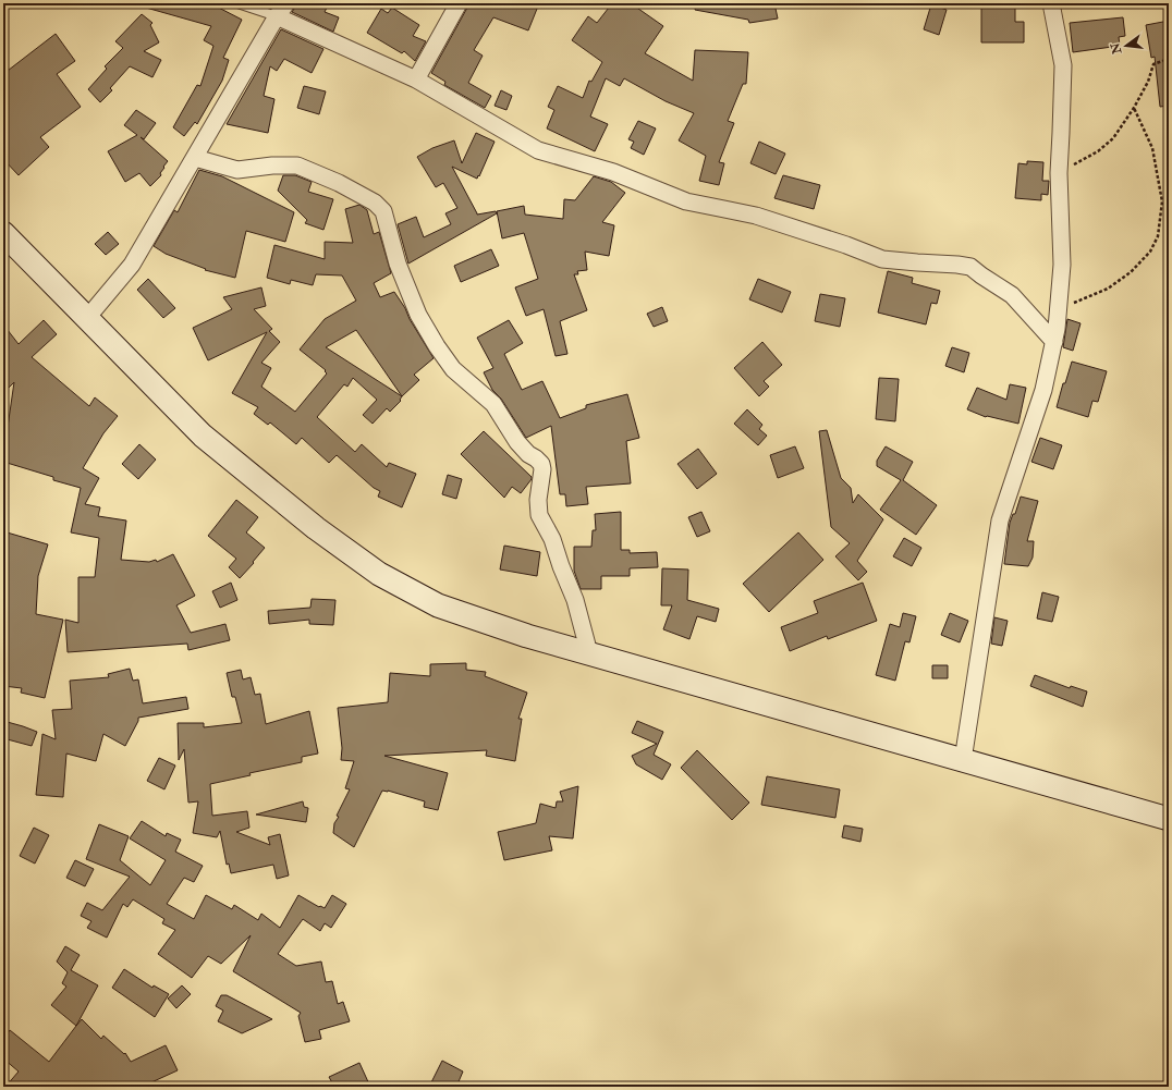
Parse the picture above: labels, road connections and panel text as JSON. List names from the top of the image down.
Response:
{
  "north": "left"
}
